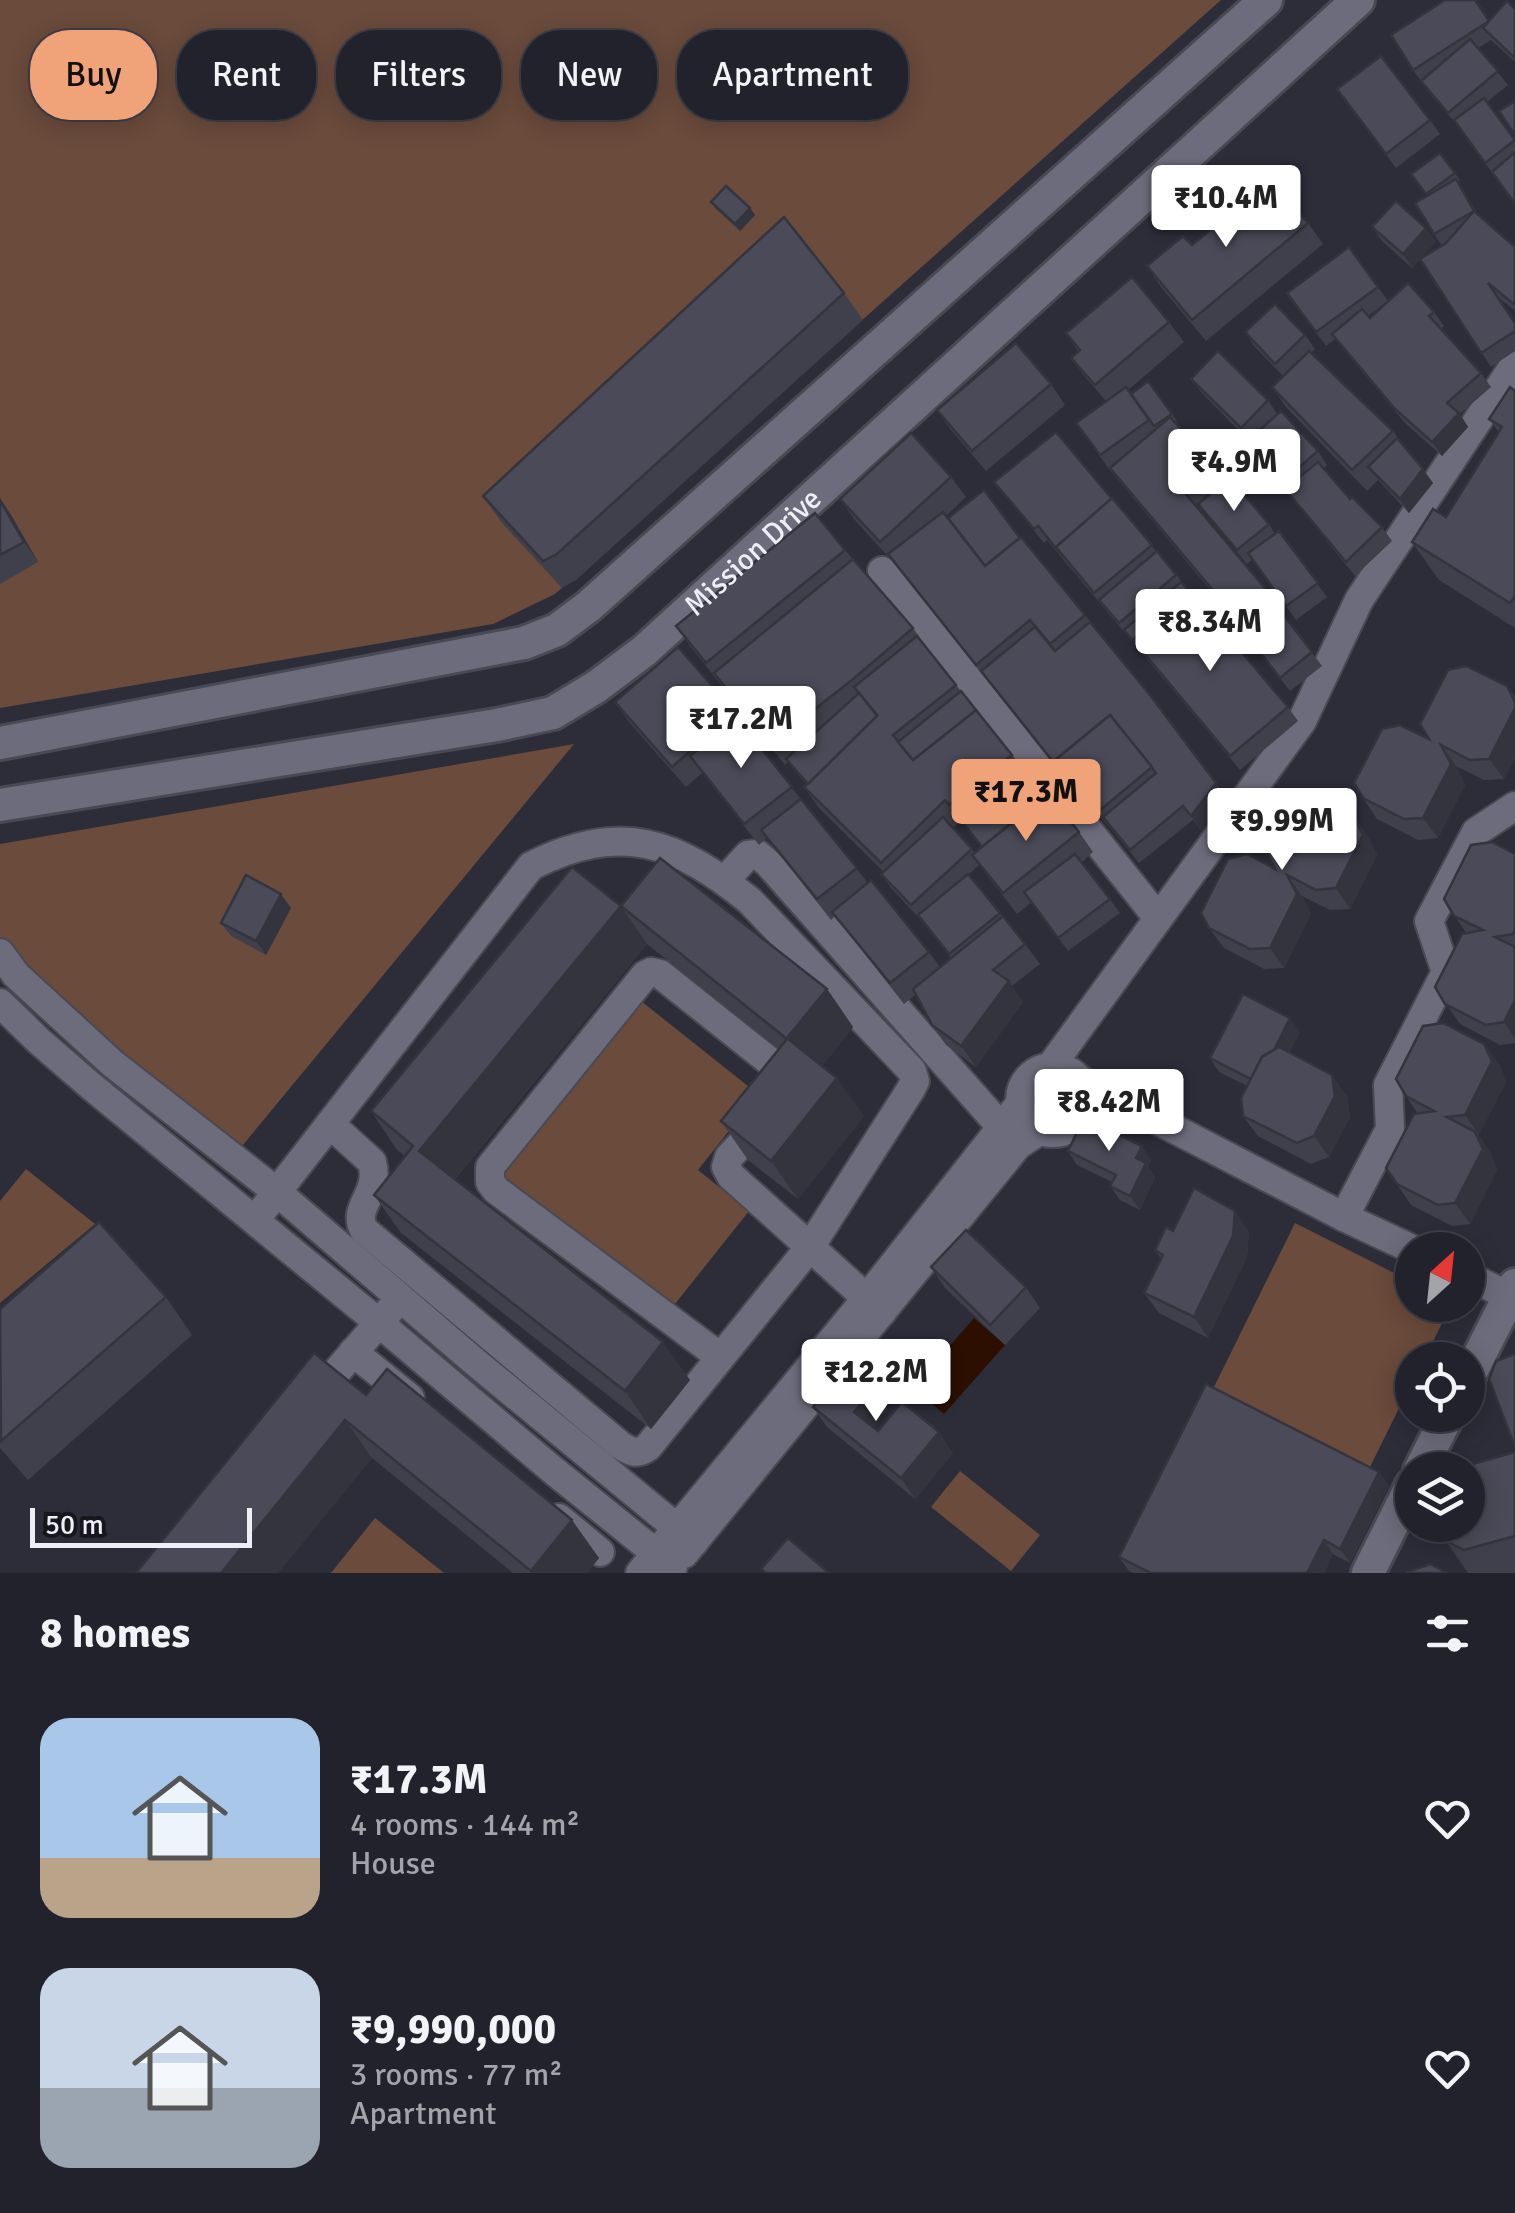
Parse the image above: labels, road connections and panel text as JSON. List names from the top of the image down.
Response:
{
  "streets": {
    "street": ["Mission Drive"]
  },
  "scale_bar": "50 m",
  "north": "top right",
  "page": {
    "chip": [
      "Buy",
      "Rent",
      "Filters",
      "New",
      "Apartment"
    ],
    "price": [
      "₹10.4M",
      "₹4.9M",
      "₹8.34M",
      "₹17.2M",
      "₹17.3M",
      "₹9.99M",
      "₹8.42M",
      "₹12.2M"
    ],
    "scale": "50 m",
    "heading": "8 homes",
    "list": [
      {
        "name": "₹17.3M",
        "note": "4 rooms · 144 m² · House"
      },
      {
        "name": "₹9,990,000",
        "note": "3 rooms · 77 m² · Apartment"
      }
    ]
  }
}
